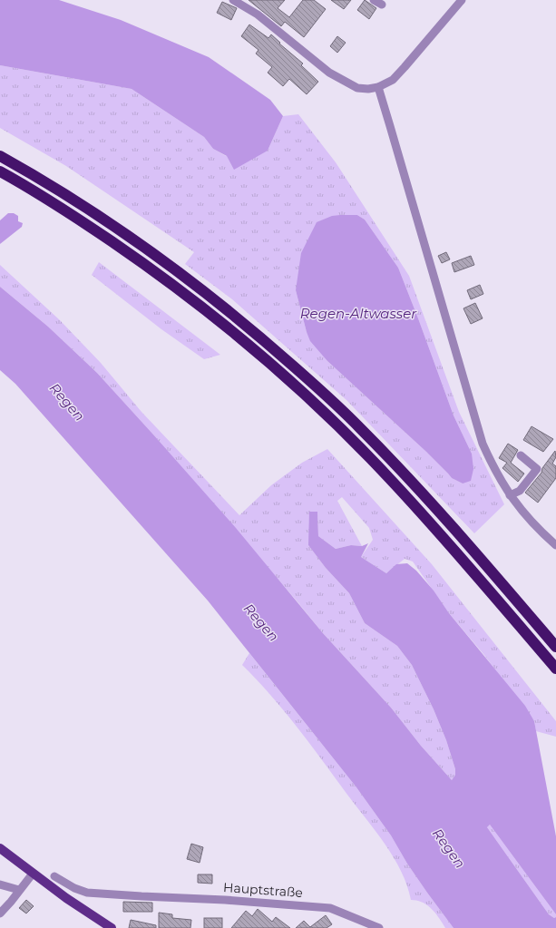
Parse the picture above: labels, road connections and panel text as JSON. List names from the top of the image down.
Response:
{
  "streets": {
    "street": ["Hauptstraße"]
  },
  "water": ["Regen-Altwasser", "Regen"]
}
